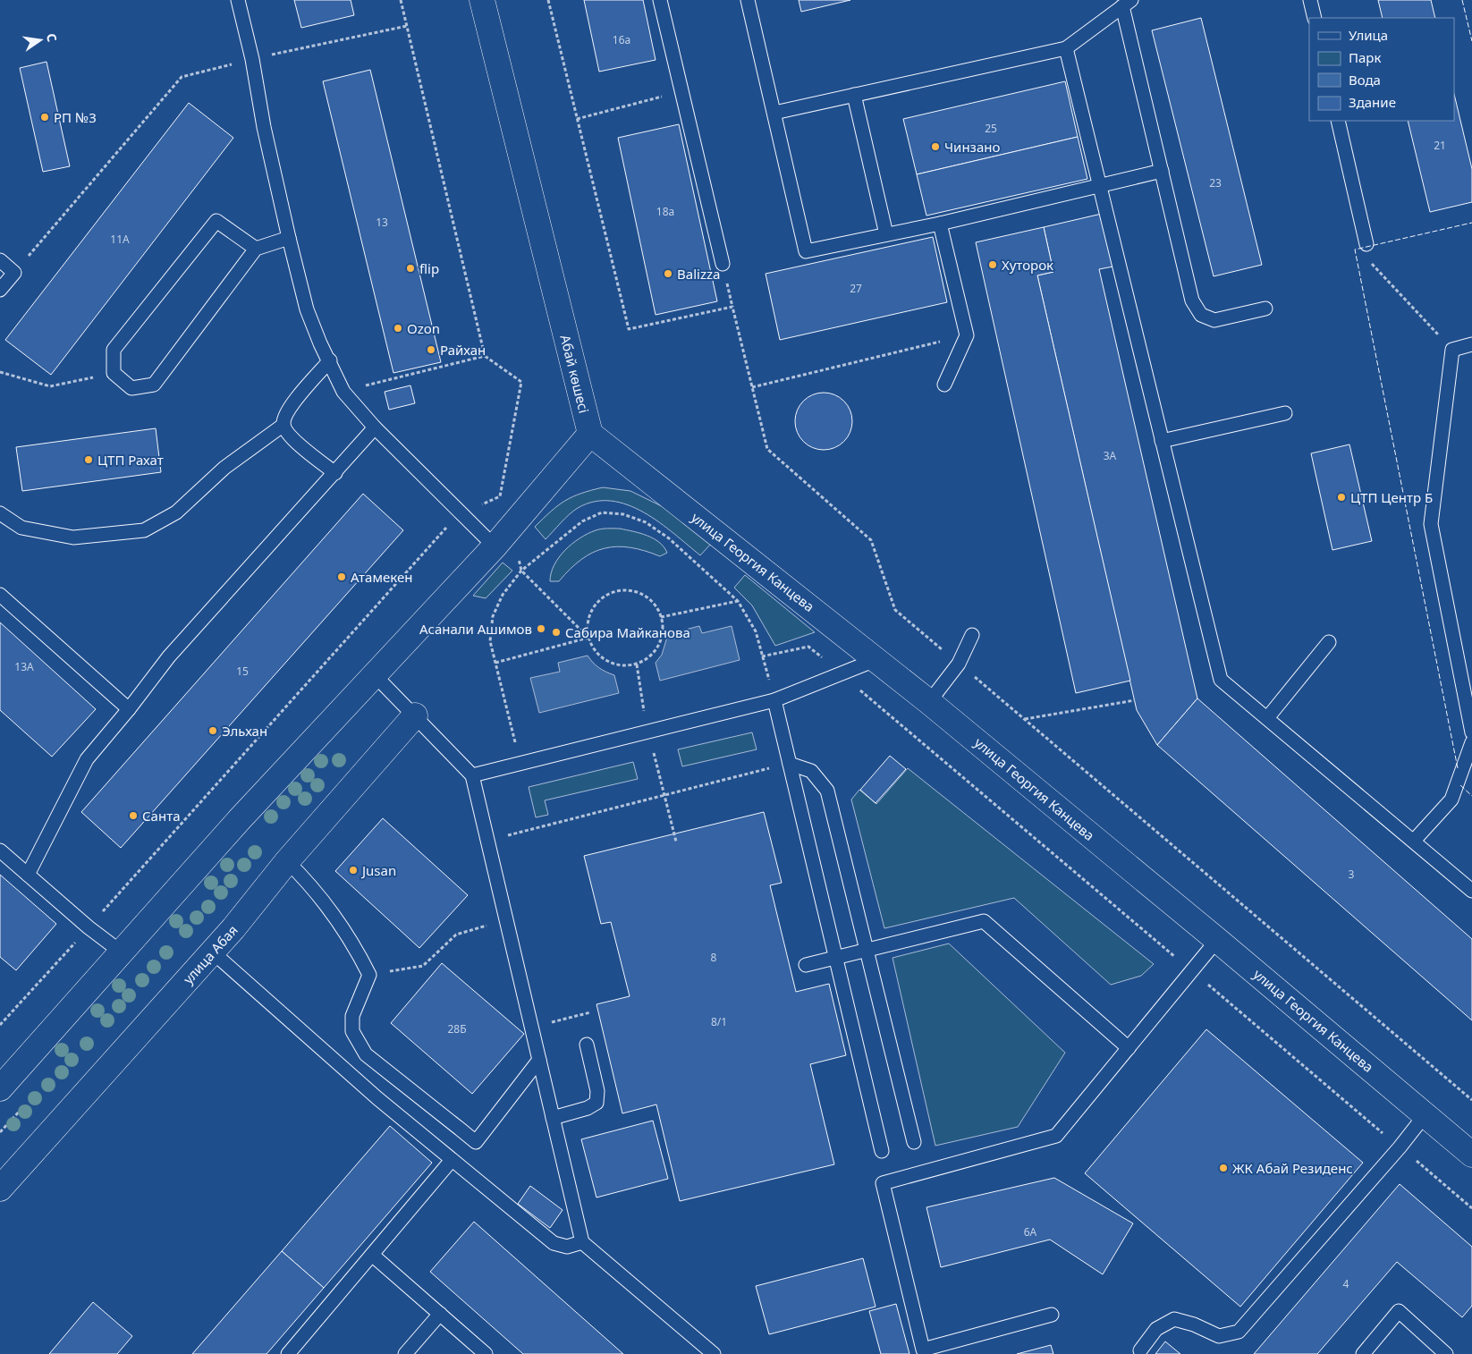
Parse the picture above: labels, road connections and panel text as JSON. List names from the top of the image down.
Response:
{
  "streets": {
    "street": ["Абай көшесі", "улица Георгия Канцева", "улица Абая"]
  },
  "crossings": [
    ["Абай көшесі", "улица Георгия Канцева"]
  ],
  "places": [
    "РП №3",
    "Чинзано",
    "Хуторок",
    "flip",
    "Balizza",
    "Ozon",
    "Райхан",
    "ЦТП Рахат",
    "ЦТП Центр Б",
    "Атамекен",
    "Асанали Ашимов",
    "Сабира Майканова",
    "Эльхан",
    "Санта",
    "Jusan",
    "ЖК Абай Резиденс"
  ],
  "house_numbers": [
    "16а",
    "25",
    "21",
    "23",
    "18а",
    "13",
    "11А",
    "27",
    "3А",
    "13А",
    "15",
    "3",
    "8",
    "8/1",
    "28Б",
    "6А",
    "4"
  ],
  "legend": [
    "Улица",
    "Парк",
    "Вода",
    "Здание"
  ],
  "north": "right"
}
